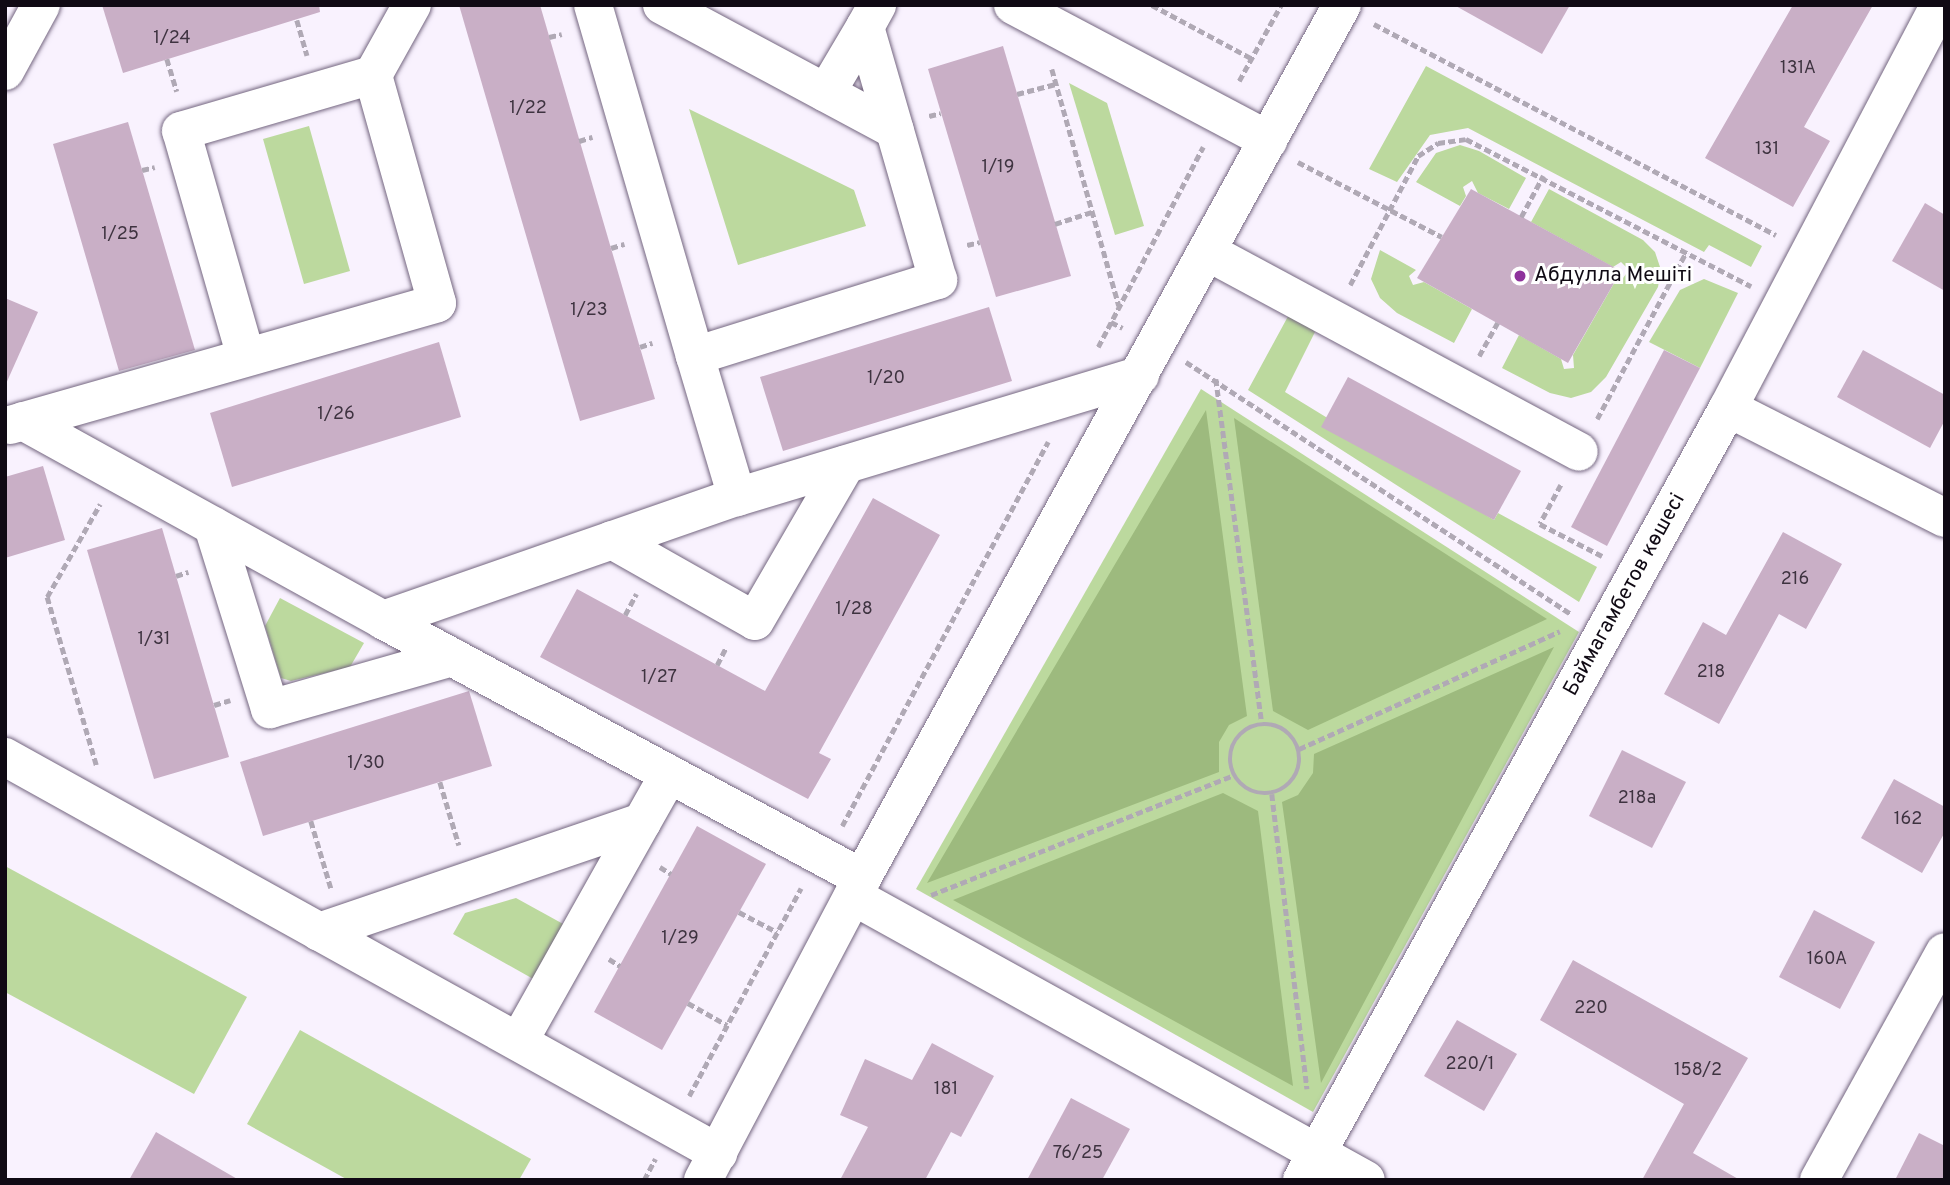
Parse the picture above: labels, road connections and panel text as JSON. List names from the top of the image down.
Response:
{
  "streets": {
    "street": ["Баймагамбетов көшесі"]
  },
  "places": ["Абдулла Мешіті"],
  "house_numbers": [
    "1/24",
    "131А",
    "1/22",
    "131",
    "1/19",
    "1/25",
    "1/23",
    "1/20",
    "1/26",
    "216",
    "1/28",
    "1/31",
    "218",
    "1/27",
    "1/30",
    "218а",
    "162",
    "1/29",
    "160А",
    "220",
    "220/1",
    "158/2",
    "181",
    "76/25"
  ]
}
